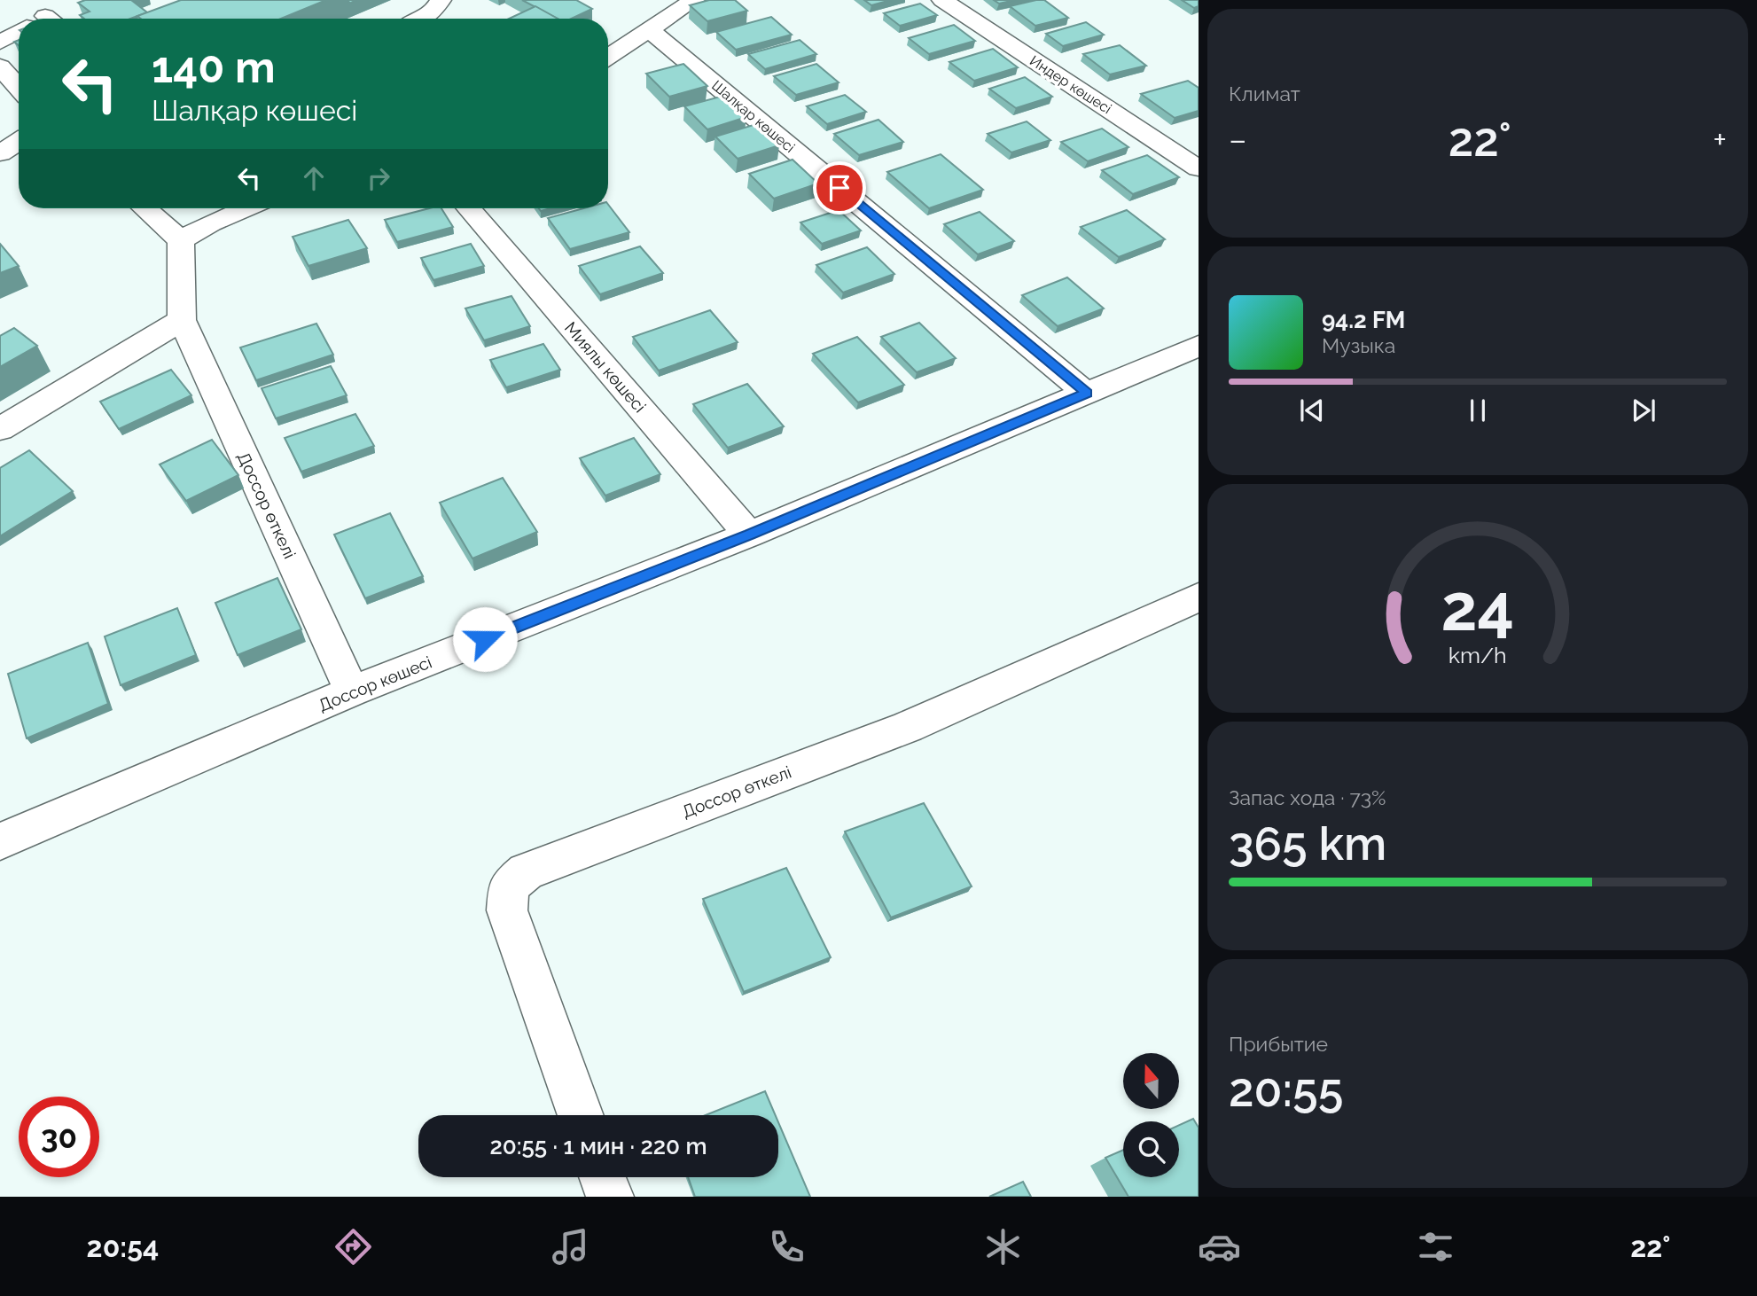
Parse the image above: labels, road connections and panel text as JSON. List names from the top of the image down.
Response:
{
  "streets": {
    "street": [
      "Индер көшесі",
      "Шалқар көшесі",
      "Миялы көшесі",
      "Доссор өткелі",
      "Доссор көшесі"
    ]
  },
  "crossings": [
    ["Шалқар көшесі", "Доссор көшесі"],
    ["Миялы көшесі", "Доссор көшесі"],
    ["Доссор өткелі", "Доссор көшесі"]
  ],
  "north": "top",
  "page": {
    "tile": [
      "Климат",
      ["Запас хода · 73%", "365 km"],
      ["Прибытие", "20:55"]
    ],
    "turn": ["140 m", "Шалқар көшесі"],
    "heat": ["−", "22°", "+"],
    "song": ["94.2 FM", "Музыка"],
    "limit": "30",
    "trip": "20:55 · 1 мин · 220 m",
    "tabs": ["20:54", "22°"],
    "gauge": ["24", "km/h"]
  }
}
